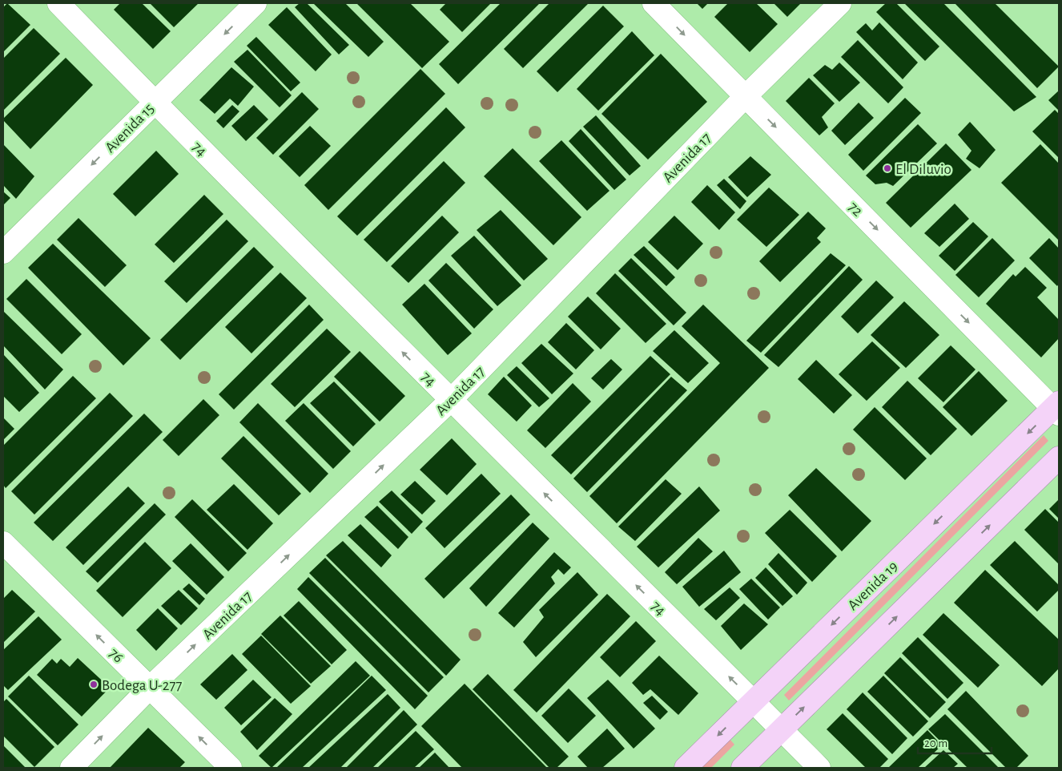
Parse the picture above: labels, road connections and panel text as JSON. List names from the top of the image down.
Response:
{
  "streets": {
    "main road": ["Avenida 19"],
    "street": [
      "Avenida 15",
      "74",
      "Avenida 17",
      "72",
      "76"
    ]
  },
  "crossings": [
    ["Avenida 15", "74"],
    ["74", "Avenida 17"],
    ["74", "Avenida 19"],
    ["Avenida 17", "72"],
    ["Avenida 17", "76"],
    ["72", "Avenida 19"]
  ],
  "one_way": [
    "Avenida 15",
    "74",
    "Avenida 17",
    "72",
    "76"
  ],
  "places": ["El Diluvio", "Bodega U-277"],
  "scale_bar": "20 m"
}
